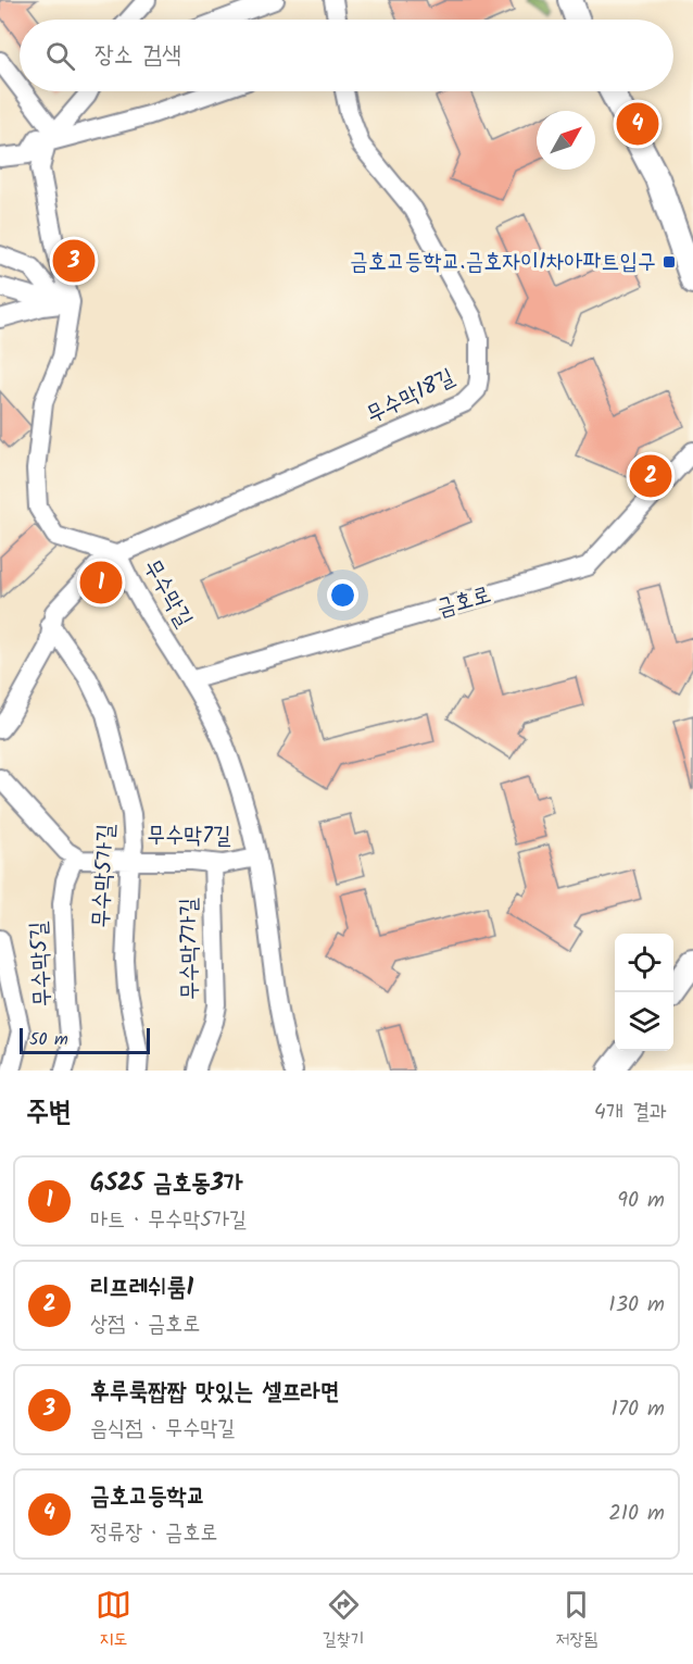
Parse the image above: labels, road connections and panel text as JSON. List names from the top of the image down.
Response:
{
  "streets": {
    "street": [
      "무수막18길",
      "무수막길",
      "금호로",
      "무수막7길",
      "무수막5가길",
      "무수막7가길",
      "무수막5길"
    ]
  },
  "crossings": [
    ["무수막18길", "무수막길"],
    ["무수막길", "금호로"],
    ["무수막길", "무수막7길"],
    ["무수막7길", "무수막5가길"],
    ["무수막7길", "무수막7가길"],
    ["무수막7길", "무수막5길"]
  ],
  "places": {
    "transit": ["금호고등학교.금호자이1차아파트입구"]
  },
  "scale_bar": "50 m",
  "north": "top right",
  "page": {
    "search": "장소 검색",
    "pins": [
      "4",
      "3",
      "2",
      "1"
    ],
    "scale": "50 m",
    "heading": ["주변", "4개 결과"],
    "list": [
      {
        "mark": "1",
        "name": "GS25 금호동3가",
        "note": "마트 · 무수막5가길",
        "value": "90 m"
      },
      {
        "mark": "2",
        "name": "리프레쉬룸1",
        "note": "상점 · 금호로",
        "value": "130 m"
      },
      {
        "mark": "3",
        "name": "후루룩짭짭 맛있는 셀프라면",
        "note": "음식점 · 무수막길",
        "value": "170 m"
      },
      {
        "mark": "4",
        "name": "금호고등학교",
        "note": "정류장 · 금호로",
        "value": "210 m"
      }
    ],
    "nav": ["지도", "길찾기", "저장됨"]
  }
}
